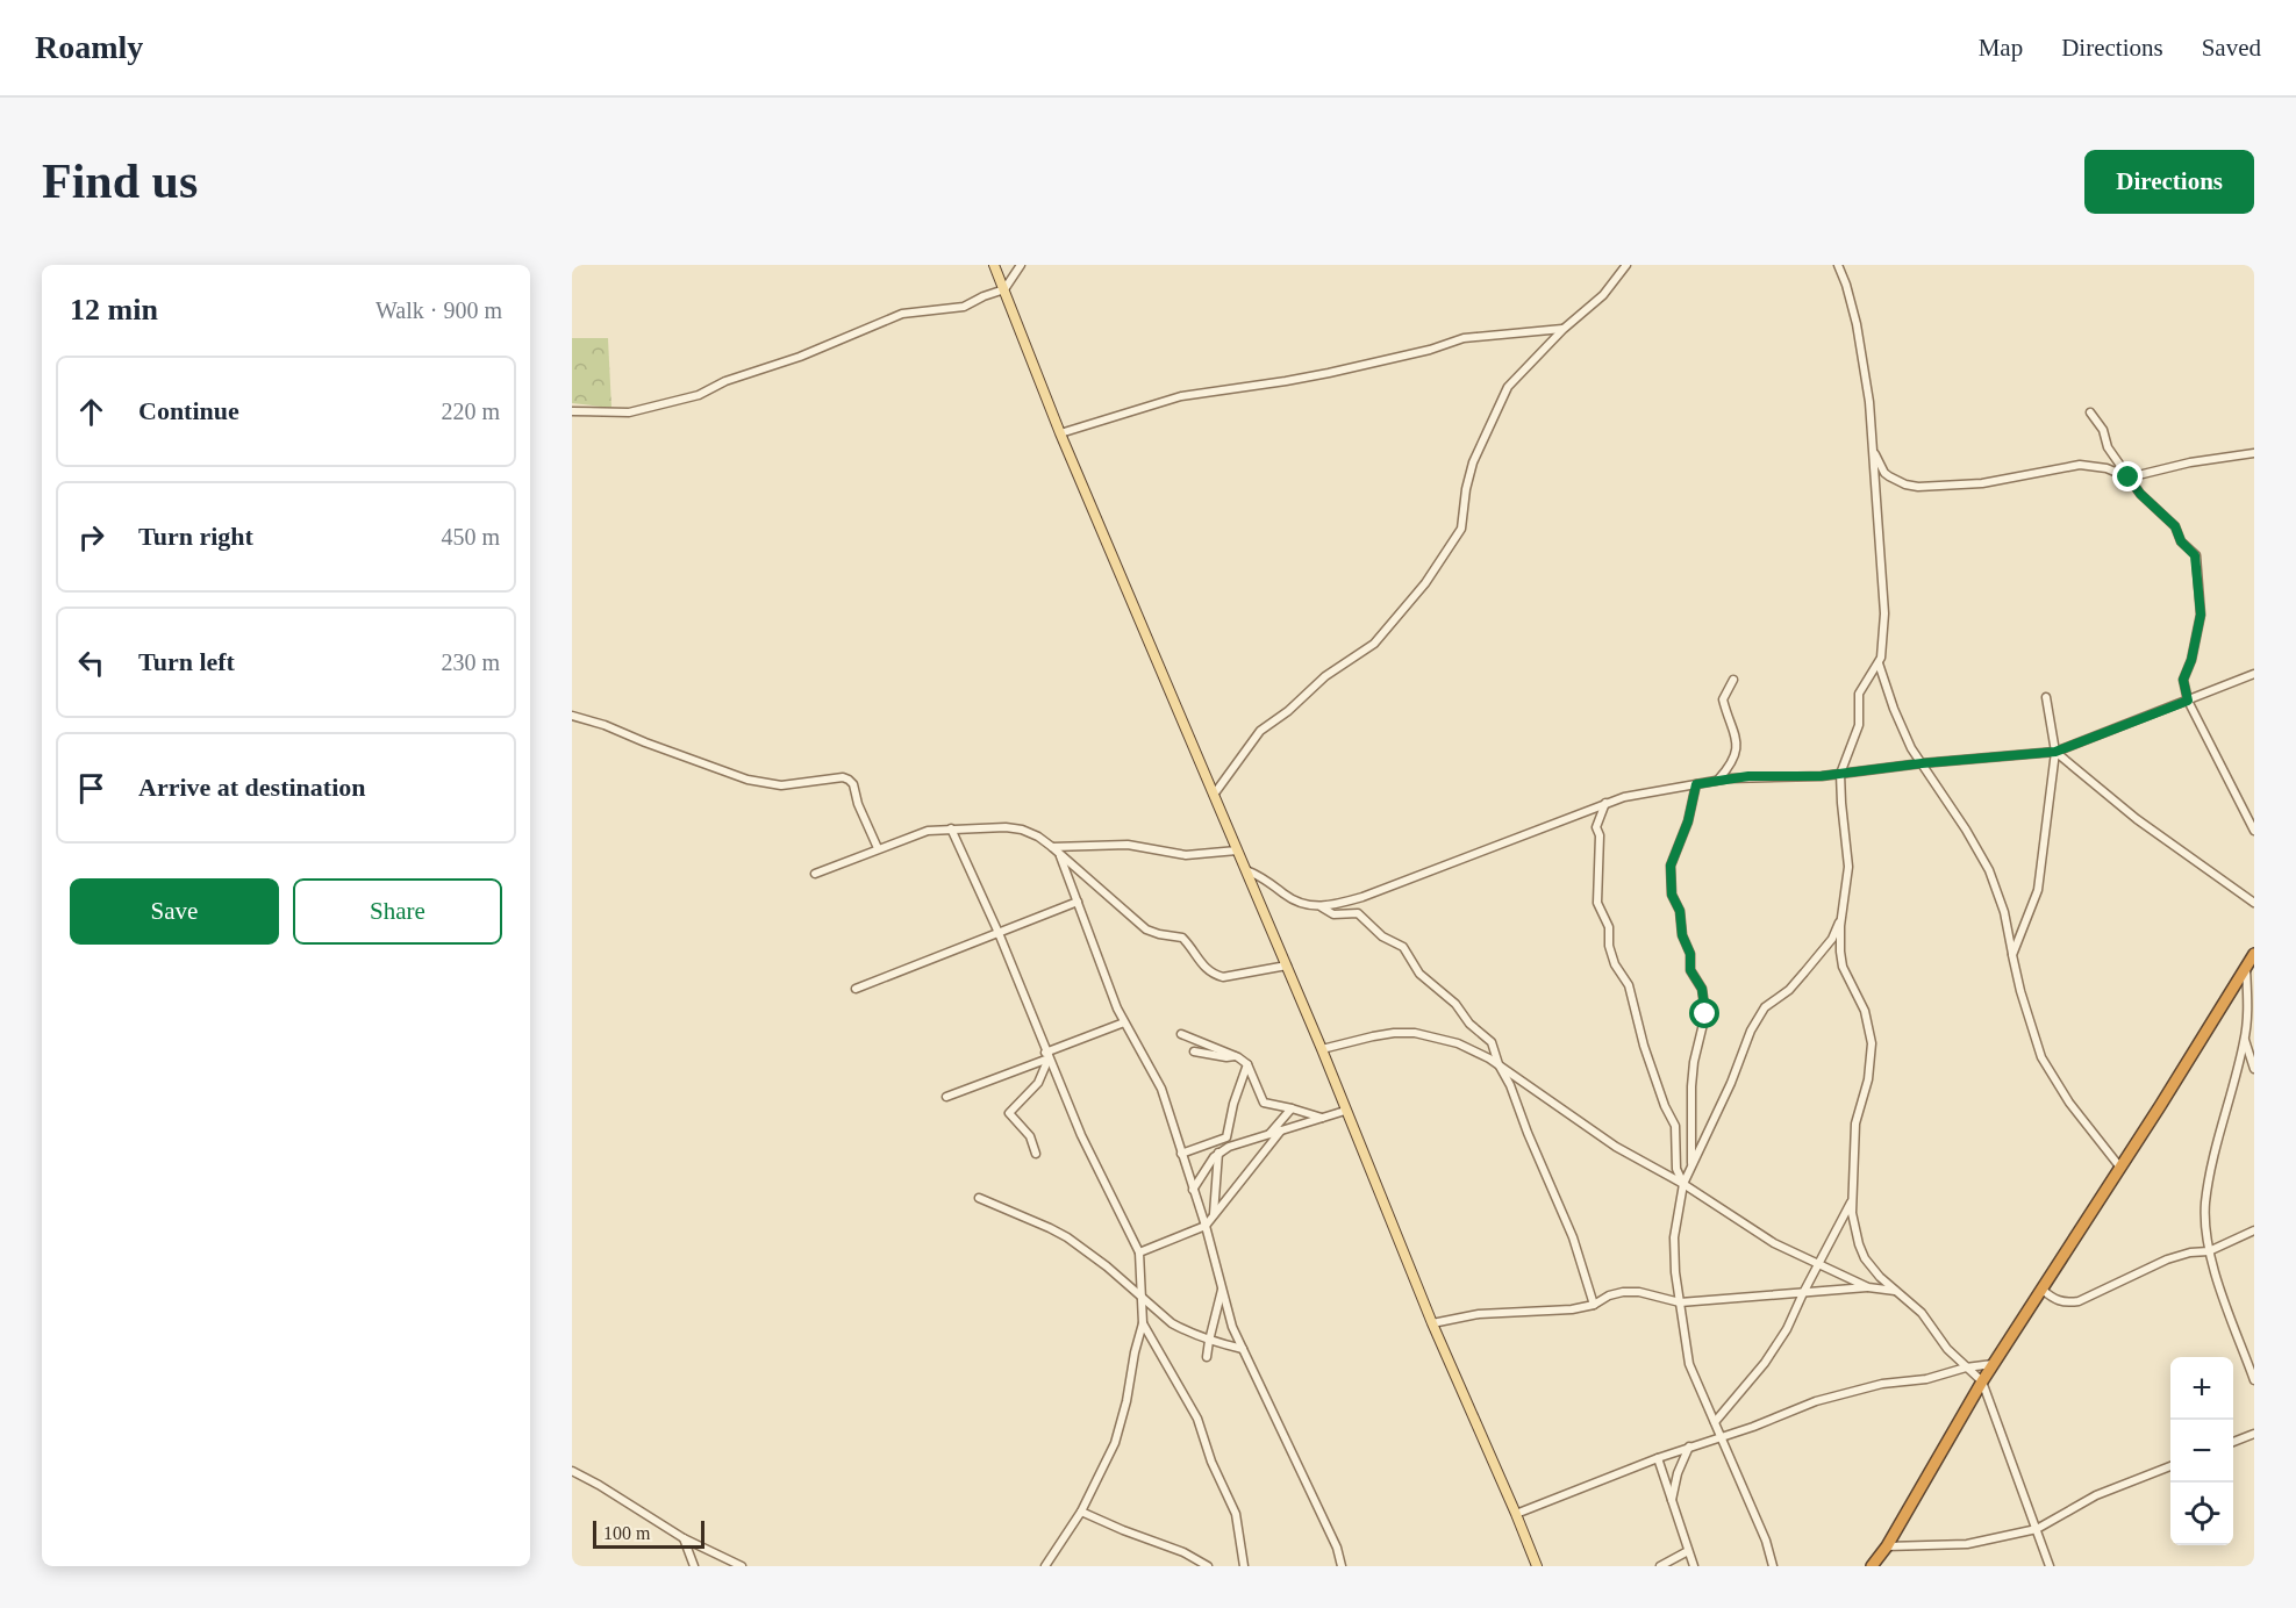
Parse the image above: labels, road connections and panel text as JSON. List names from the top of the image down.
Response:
{
  "scale_bar": "100 m",
  "page": {
    "header": "Roamly",
    "nav": ["Map", "Directions", "Saved"],
    "buttons": [
      "Directions",
      ["Save", "Share"]
    ],
    "title": "Find us",
    "heading": ["12 min", "Walk · 900 m"],
    "list": [
      ["Continue", "220 m"],
      ["Turn right", "450 m"],
      ["Turn left", "230 m"],
      "Arrive at destination"
    ],
    "map_buttons": ["+", "−"],
    "scale": "100 m"
  }
}
